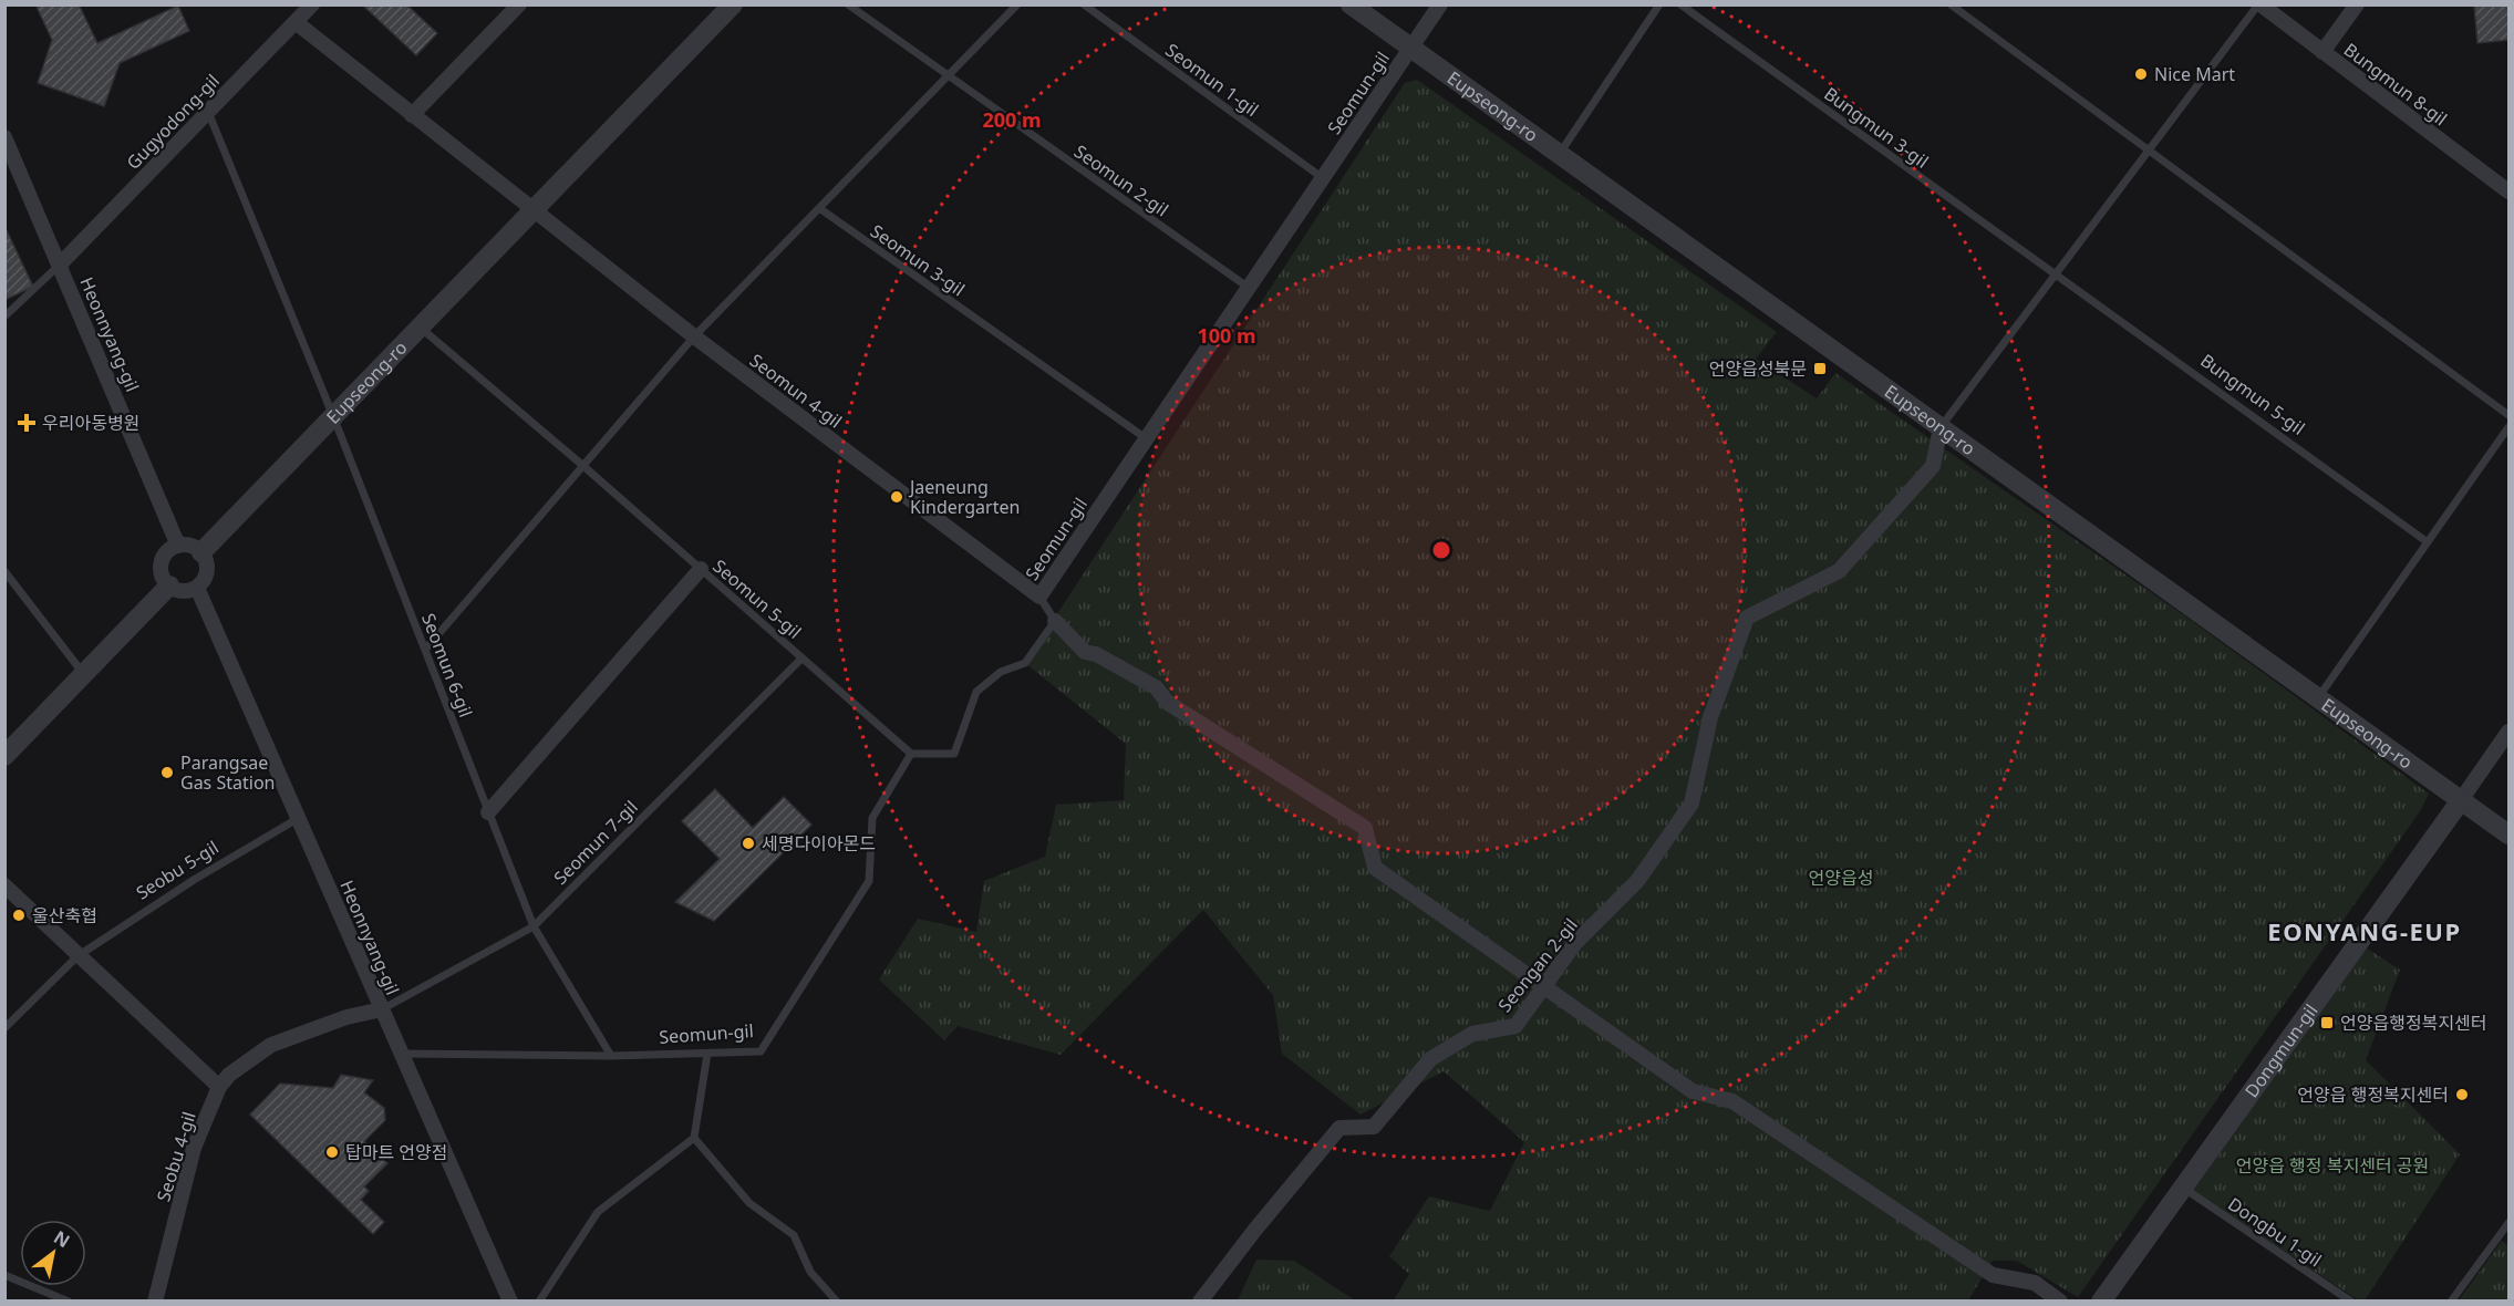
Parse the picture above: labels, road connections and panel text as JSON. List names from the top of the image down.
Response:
{
  "streets": {
    "street": [
      "Bungmun 8-gil",
      "Seomun-gil",
      "Eupseong-ro",
      "Gugyodong-gil",
      "Heonnyang-gil",
      "Seomun 4-gil",
      "Seongan 2-gil",
      "Dongmun-gil",
      "Seobu 4-gil"
    ],
    "lane": [
      "Seomun 1-gil",
      "Bungmun 3-gil",
      "Seomun 2-gil",
      "Seomun 3-gil",
      "Bungmun 5-gil",
      "Seomun 5-gil",
      "Seomun 6-gil",
      "Seomun 7-gil",
      "Seobu 5-gil",
      "Dongbu 1-gil"
    ]
  },
  "crossings": [
    ["Seomun 1-gil", "Seomun-gil"],
    ["Seomun-gil", "Eupseong-ro"],
    ["Seomun-gil", "Seomun 2-gil"],
    ["Seomun-gil", "Seomun 3-gil"],
    ["Seomun-gil", "Heonnyang-gil"],
    ["Seomun-gil", "Seomun 4-gil"],
    ["Seomun-gil", "Seomun 5-gil"],
    ["Seomun-gil", "Seomun 6-gil"],
    ["Eupseong-ro", "Heonnyang-gil"],
    ["Eupseong-ro", "Seomun 4-gil"],
    ["Eupseong-ro", "Seomun 5-gil"],
    ["Eupseong-ro", "Seomun 6-gil"],
    ["Eupseong-ro", "Seongan 2-gil"],
    ["Eupseong-ro", "Dongmun-gil"],
    ["Gugyodong-gil", "Heonnyang-gil"],
    ["Gugyodong-gil", "Seomun 6-gil"],
    ["Bungmun 3-gil", "Bungmun 5-gil"],
    ["Heonnyang-gil", "Seomun 7-gil"],
    ["Heonnyang-gil", "Seobu 5-gil"],
    ["Heonnyang-gil", "Seobu 4-gil"],
    ["Seomun 5-gil", "Seomun 7-gil"],
    ["Seomun 6-gil", "Seomun 7-gil"],
    ["Seomun 7-gil", "Seobu 4-gil"],
    ["Dongmun-gil", "Dongbu 1-gil"]
  ],
  "districts": ["EONYANG-EUP"],
  "parks": ["언양읍성", "언양읍 행정 복지센터 공원"],
  "places": {
    "other": [
      "Nice Mart",
      "Jaeneung Kindergarten",
      "Parangsae Gas Station",
      "세명다이아몬드",
      "울산축협",
      "언양읍 행정복지센터",
      "탑마트 언양점"
    ],
    "transit": ["언양읍성북문", "언양읍행정복지센터"],
    "health": ["우리아동병원"]
  },
  "north": "top right",
  "rings": ["200 m", "100 m"]
}
